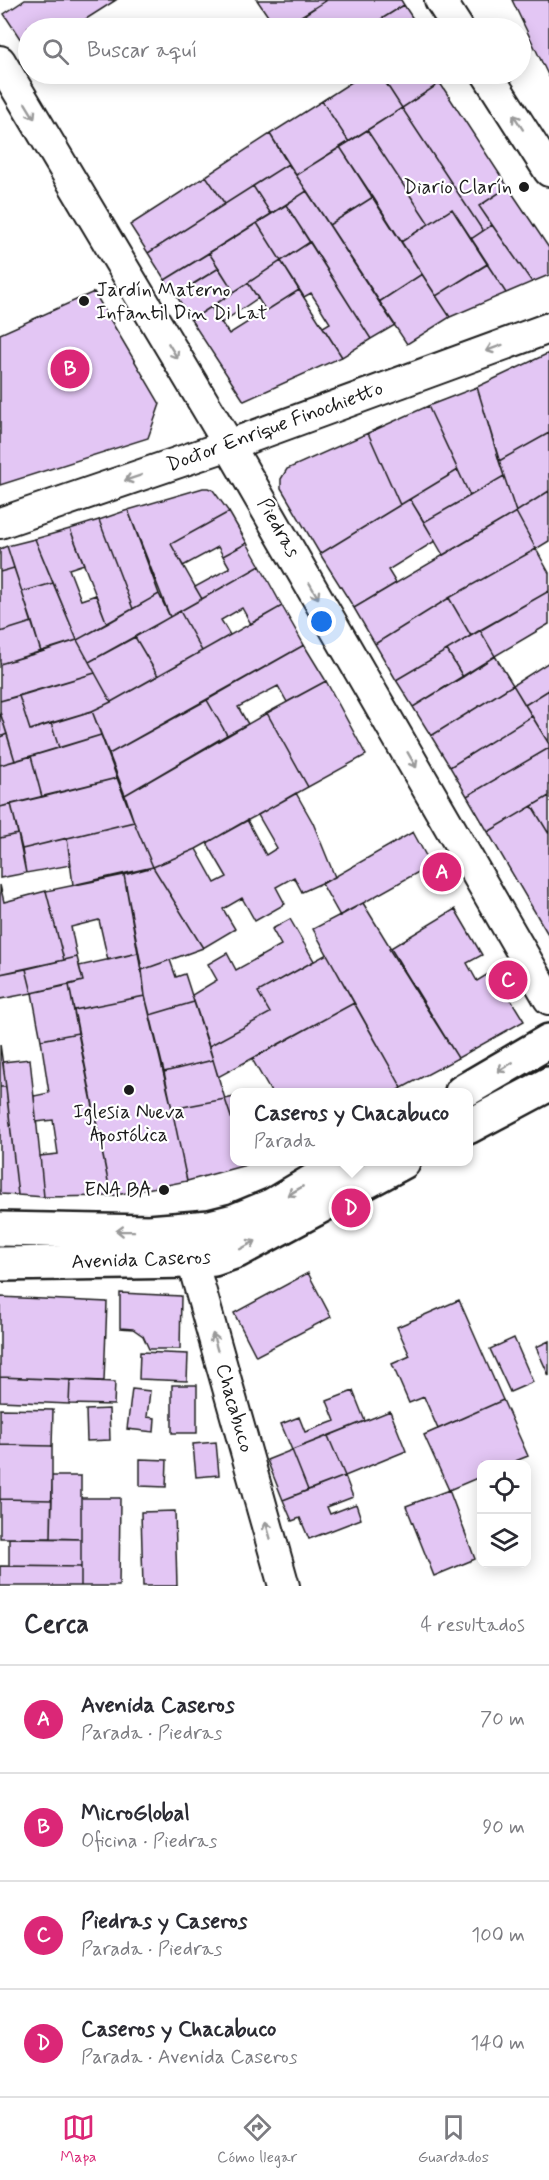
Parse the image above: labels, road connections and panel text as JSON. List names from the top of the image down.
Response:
{
  "streets": {
    "main road": ["Avenida Caseros"],
    "street": ["Doctor Enrique Finochietto", "Piedras", "Chacabuco"]
  },
  "crossings": [
    ["Doctor Enrique Finochietto", "Piedras"],
    ["Avenida Caseros", "Chacabuco"]
  ],
  "one_way": ["Doctor Enrique Finochietto", "Piedras", "Chacabuco"],
  "places": [
    "Diario Clarín",
    "Jardín Materno Infantil Din Di Lat",
    "Iglesia Nueva Apostólica",
    "ENA BA"
  ],
  "page": {
    "search": "Buscar aquí",
    "pins": [
      "B",
      "A",
      "C",
      "D"
    ],
    "popup": ["Caseros y Chacabuco", "Parada"],
    "heading": ["Cerca", "4 resultados"],
    "list": [
      {
        "mark": "A",
        "name": "Avenida Caseros",
        "note": "Parada · Piedras",
        "value": "70 m"
      },
      {
        "mark": "B",
        "name": "MicroGlobal",
        "note": "Oficina · Piedras",
        "value": "90 m"
      },
      {
        "mark": "C",
        "name": "Piedras y Caseros",
        "note": "Parada · Piedras",
        "value": "100 m"
      },
      {
        "mark": "D",
        "name": "Caseros y Chacabuco",
        "note": "Parada · Avenida Caseros",
        "value": "140 m"
      }
    ],
    "nav": ["Mapa", "Cómo llegar", "Guardados"]
  }
}
